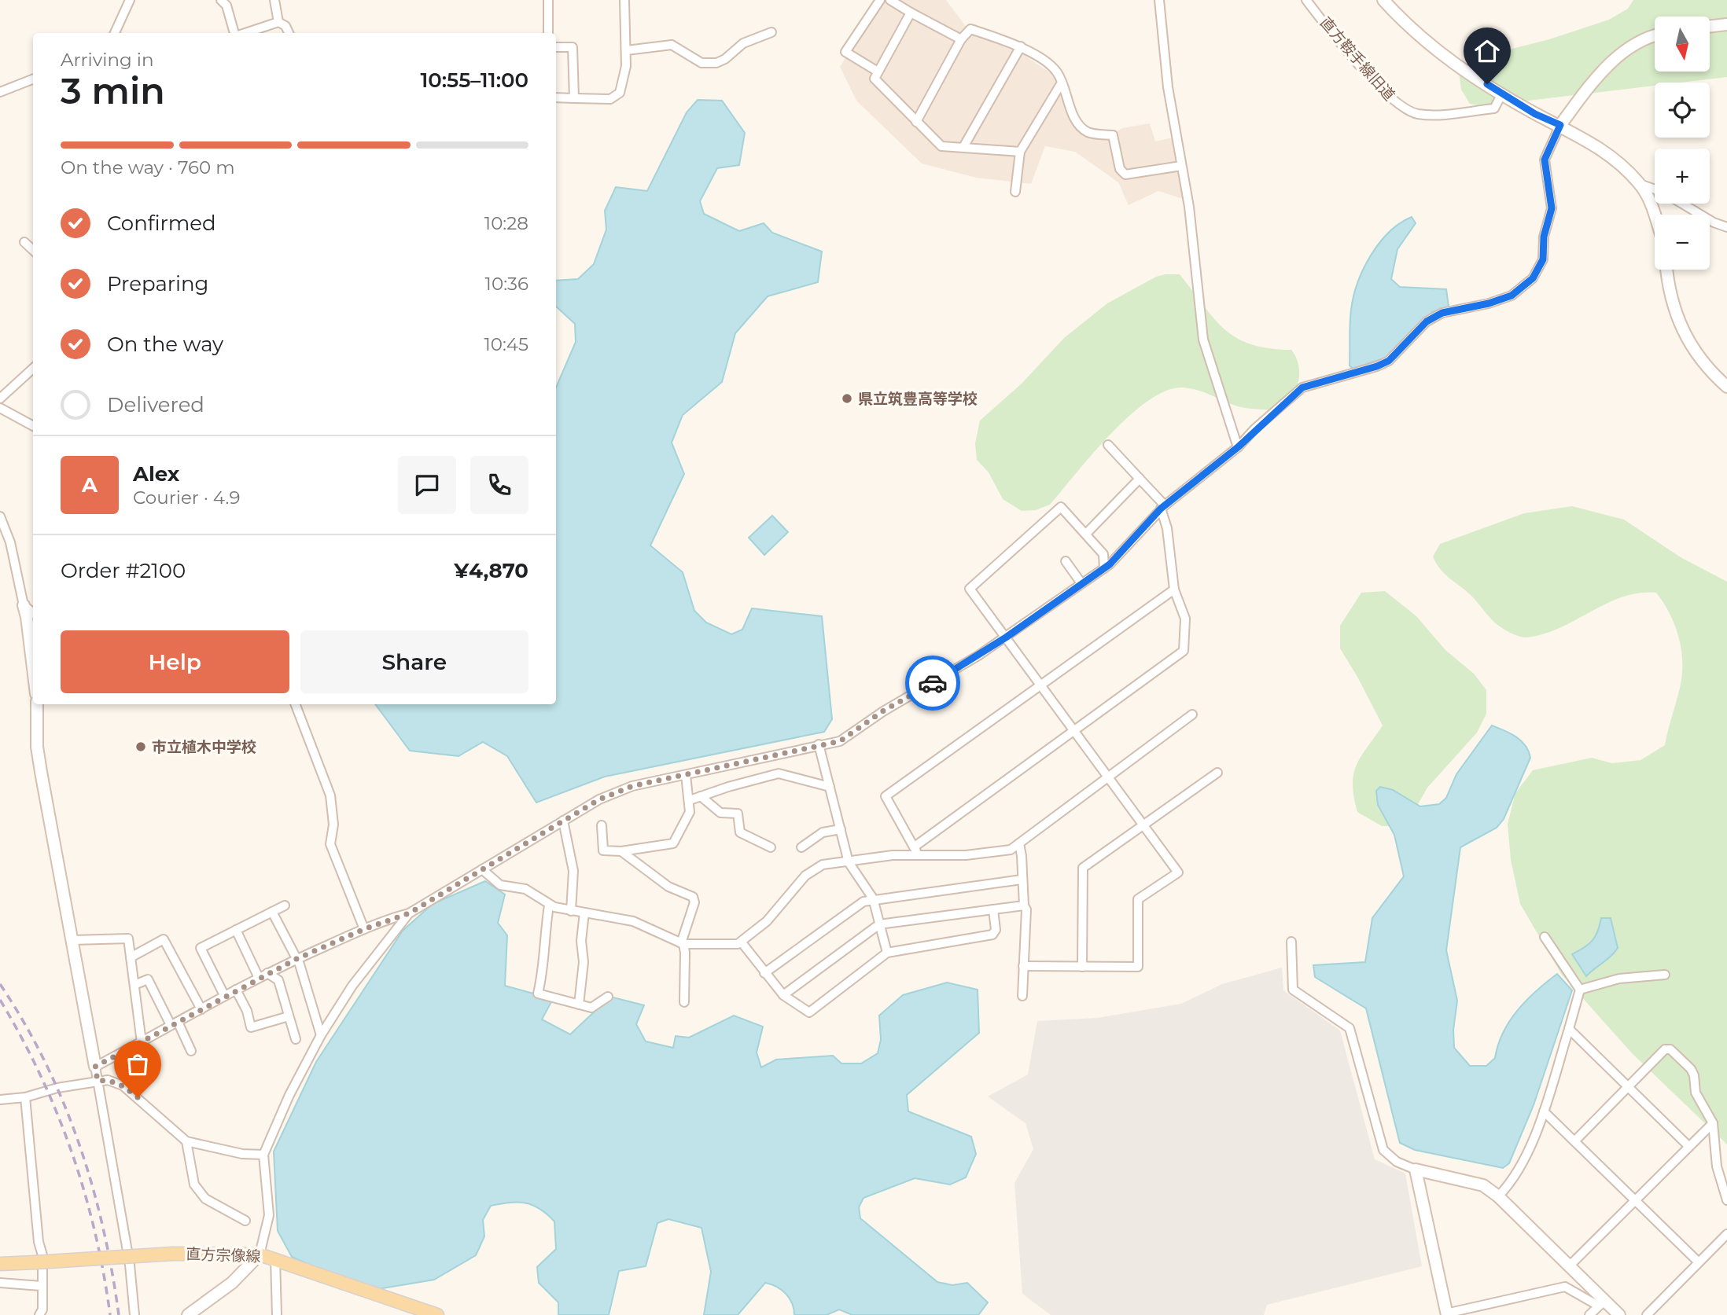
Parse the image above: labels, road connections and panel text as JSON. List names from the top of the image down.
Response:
{
  "streets": {
    "main road": ["直方宗像線"],
    "street": ["直方鞍手線旧道"]
  },
  "places": ["県立筑豊高等学校", "市立植木中学校"],
  "north": "bottom",
  "page": {
    "map_buttons": ["+", "−"],
    "heading": ["3 min", "Arriving in", "10:55–11:00"],
    "panel": [
      "Alex",
      "Courier · 4.9",
      "Order #2100",
      "¥4,870"
    ],
    "bar": "On the way · 760 m",
    "list": [
      ["Confirmed", "10:28"],
      ["Preparing", "10:36"],
      ["On the way", "10:45"],
      "Delivered"
    ],
    "round": "A",
    "buttons": ["Help", "Share"]
  }
}
